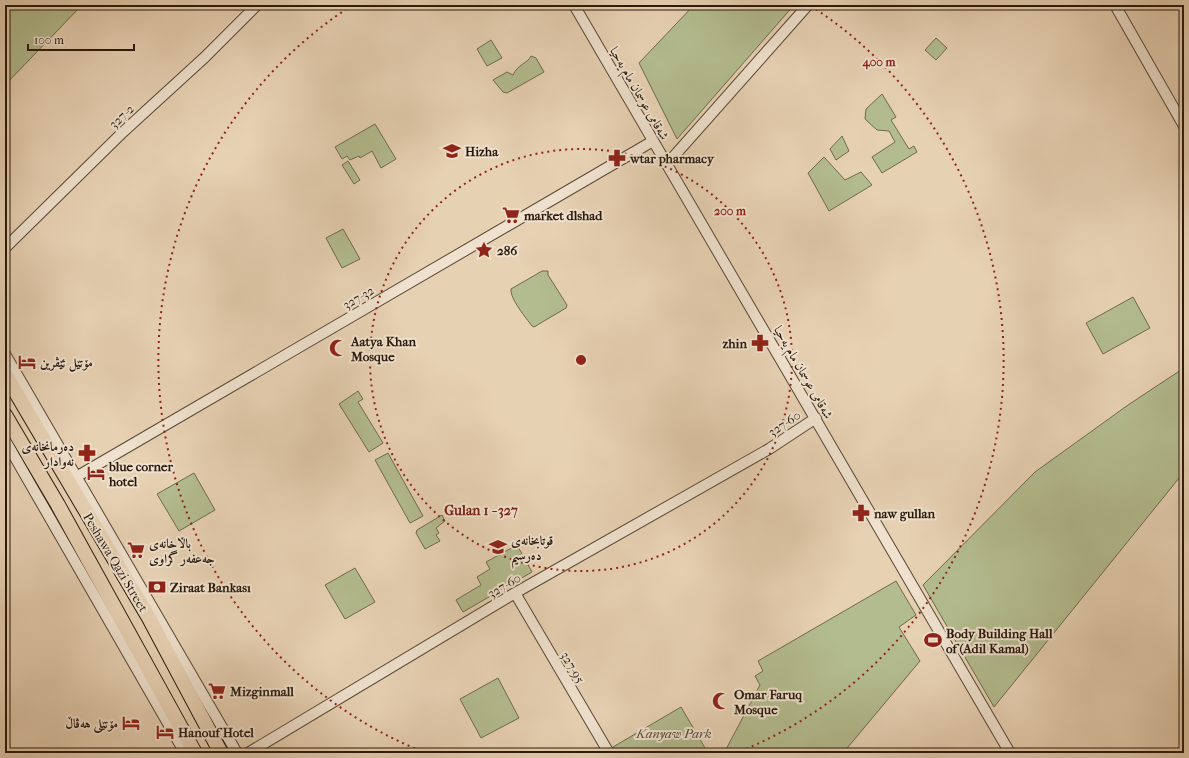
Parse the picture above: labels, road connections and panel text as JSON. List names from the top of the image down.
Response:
{
  "streets": {
    "highway": ["Peshawa Qazi Street"],
    "street": [
      "شەقامی عوسمان مام یەحیا",
      "327-2",
      "327-32",
      "327-60",
      "327-95"
    ]
  },
  "crossings": [
    ["شەقامی عوسمان مام یەحیا", "327-32"],
    ["شەقامی عوسمان مام یەحیا", "327-60"],
    ["327-60", "327-95"]
  ],
  "districts": ["Gulan 1 - 327"],
  "parks": ["Kanyaw Park"],
  "places": {
    "school or university": ["Hizha", "قوتابخانەی دەرسیم"],
    "pharmacy": [
      "wtar pharmacy",
      "zhin",
      "دەرمانخانەی نەوادار",
      "naw gullan"
    ],
    "supermarket": ["market dlshad", "باڵاخانەی جەعفەر گراوی", "Mizginmall"],
    "place": ["286"],
    "mosque": ["Aatya Khan Mosque", "Omar Faruq Mosque"],
    "hotel": [
      "مۆتێل ئێڤرین",
      "blue corner hotel",
      "مۆتێلی هەڤاڵ",
      "Hanouf Hotel"
    ],
    "bank": ["Ziraat Bankası"],
    "sports": ["Body Building Hall of (Adil Kamal)"]
  },
  "scale_bar": "100 m",
  "rings": ["400 m", "200 m"]
}
